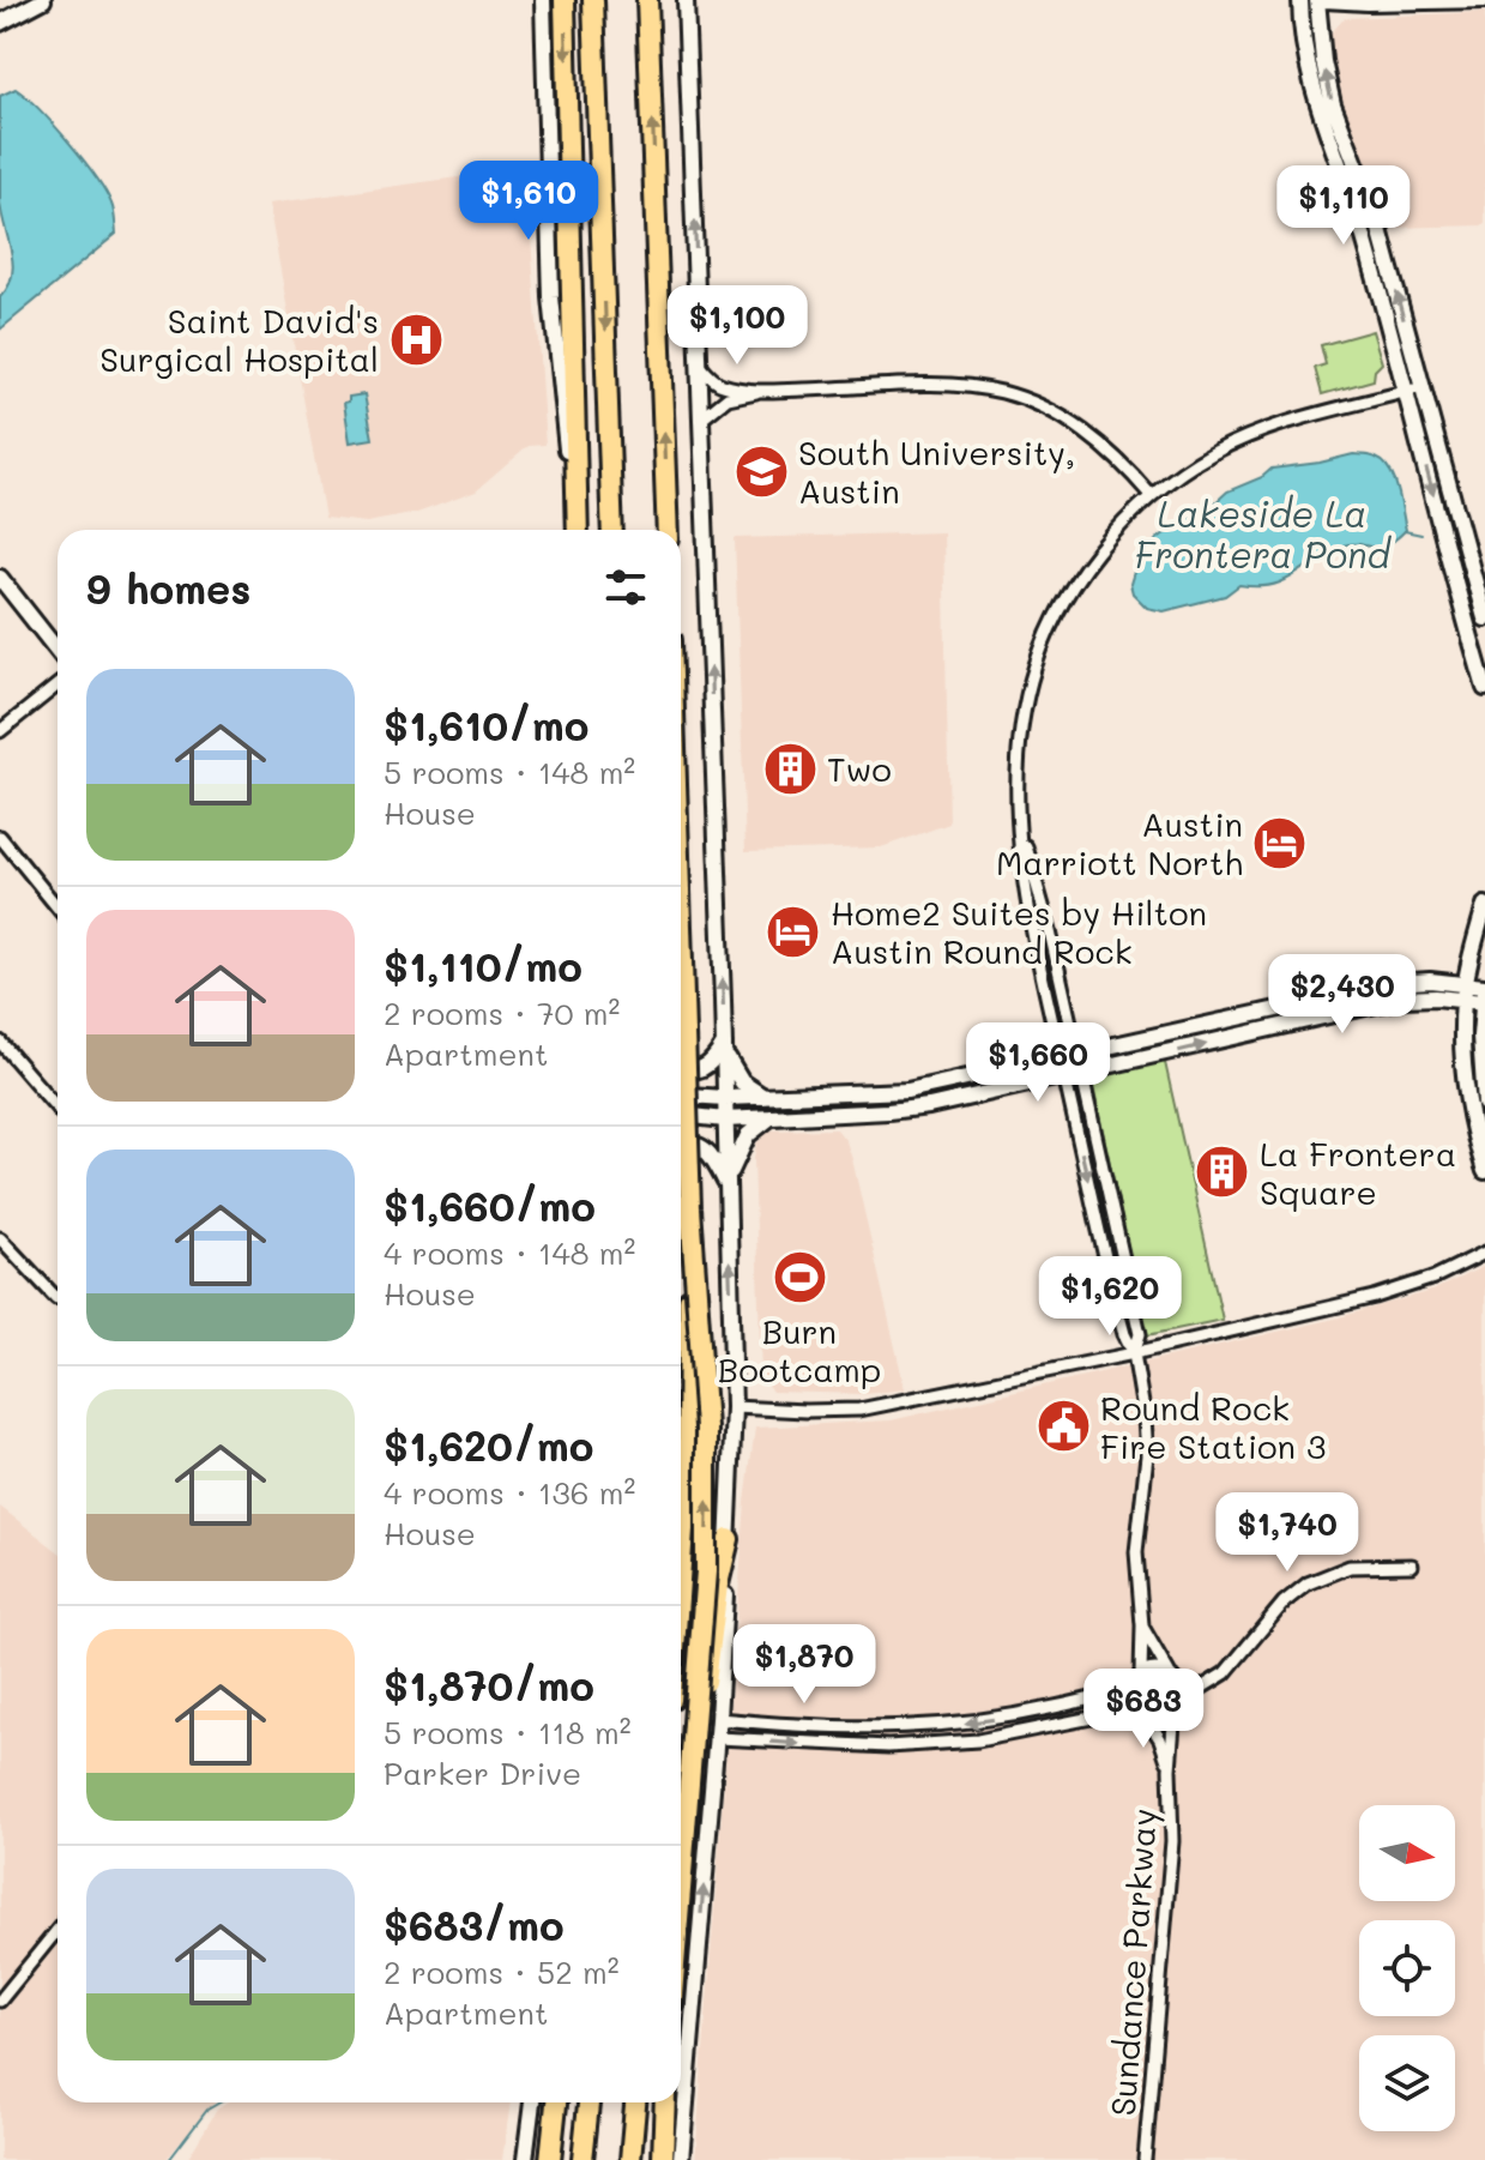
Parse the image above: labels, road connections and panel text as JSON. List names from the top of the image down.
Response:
{
  "streets": {
    "street": ["Sundance Parkway"]
  },
  "water": ["Lakeside La Frontera Pond"],
  "places": {
    "hospital": ["Saint David's Surgical Hospital"],
    "school or university": ["South University, Austin"],
    "building": ["Two", "La Frontera Square"],
    "hotel": ["Austin Marriott North", "Home2 Suites by Hilton Austin Round Rock"],
    "sports": ["Burn Bootcamp"],
    "public building": ["Round Rock Fire Station 3"]
  },
  "north": "right",
  "page": {
    "price": [
      "$1,610",
      "$1,110",
      "$1,100",
      "$2,430",
      "$1,660",
      "$1,620",
      "$1,740",
      "$1,870",
      "$683"
    ],
    "heading": "9 homes",
    "list": [
      {
        "name": "$1,610/mo",
        "note": "5 rooms · 148 m² · House"
      },
      {
        "name": "$1,110/mo",
        "note": "2 rooms · 70 m² · Apartment"
      },
      {
        "name": "$1,660/mo",
        "note": "4 rooms · 148 m² · House"
      },
      {
        "name": "$1,620/mo",
        "note": "4 rooms · 136 m² · House"
      },
      {
        "name": "$1,870/mo",
        "note": "5 rooms · 118 m² · Parker Drive"
      },
      {
        "name": "$683/mo",
        "note": "2 rooms · 52 m² · Apartment"
      }
    ]
  }
}
